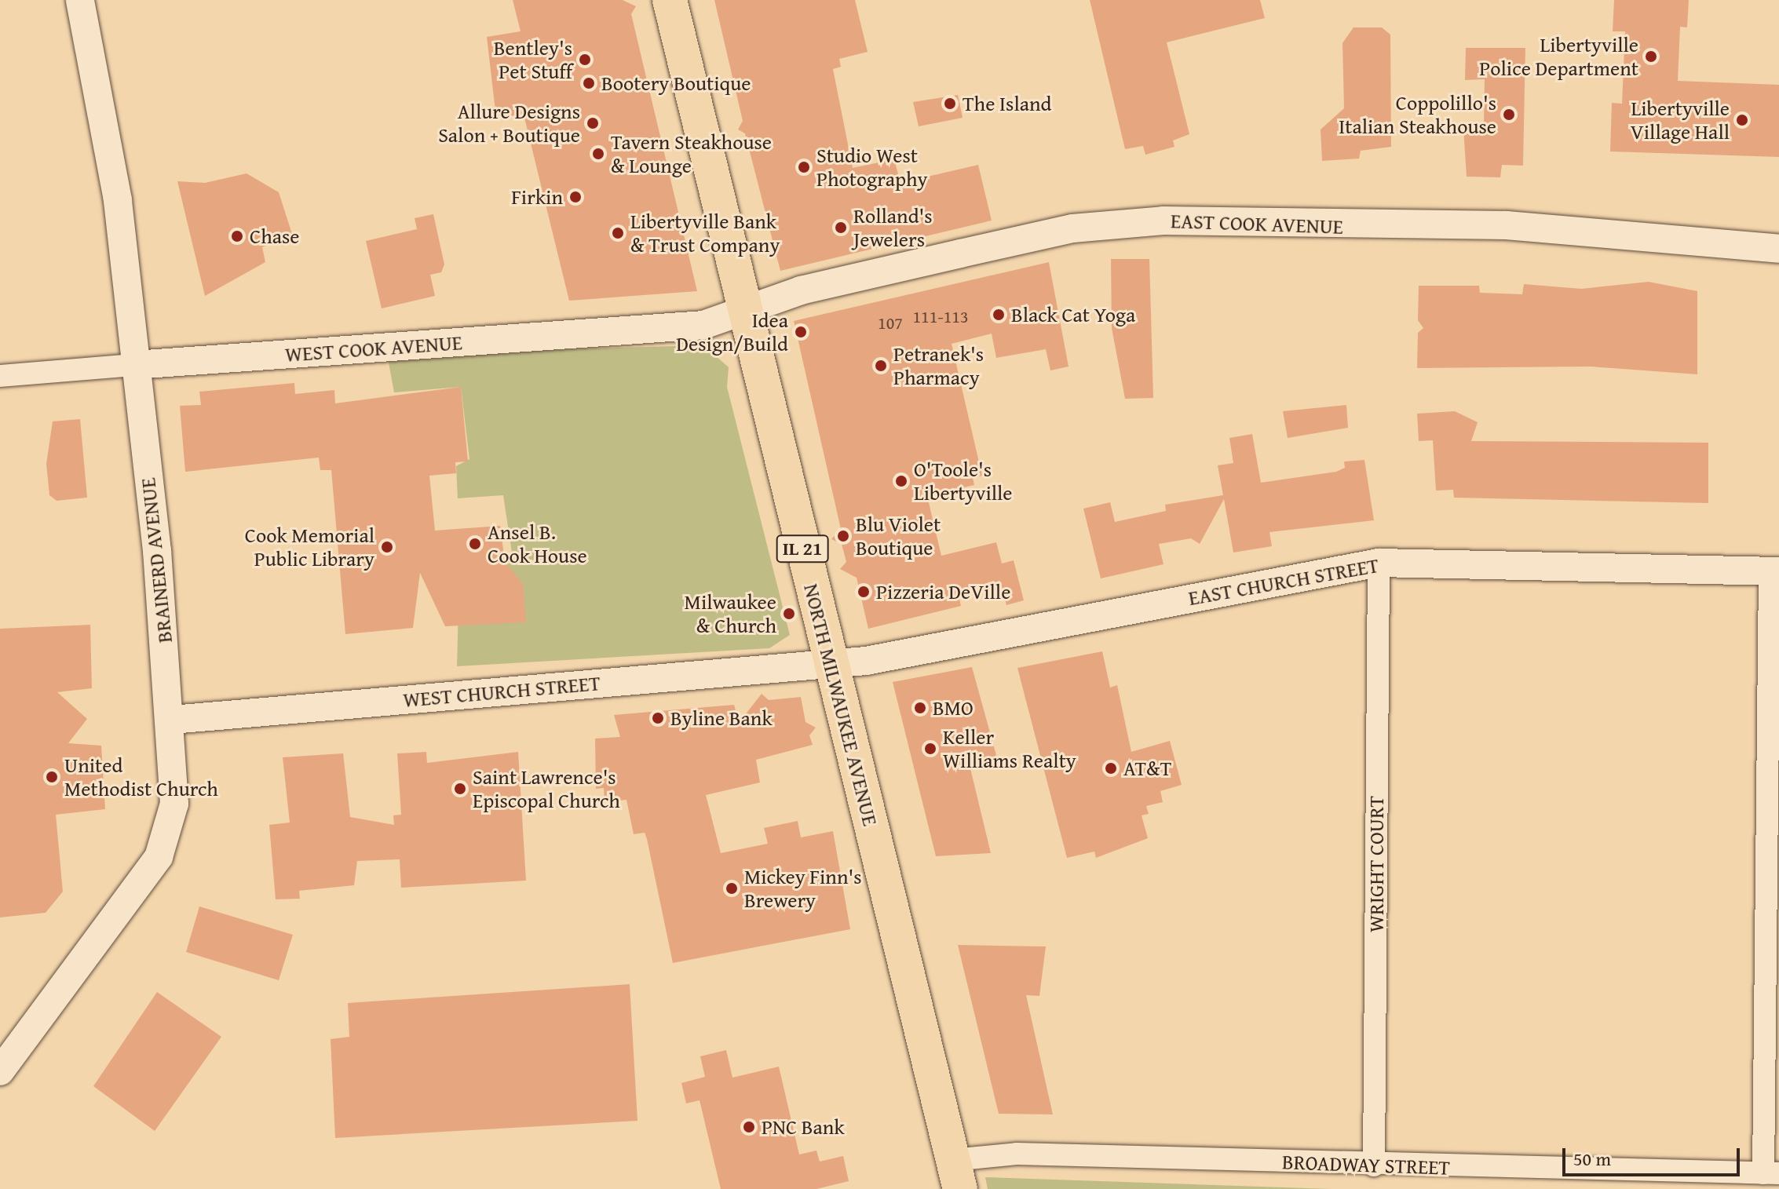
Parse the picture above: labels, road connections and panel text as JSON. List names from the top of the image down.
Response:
{
  "streets": {
    "main road": ["IL 21", "NORTH MILWAUKEE AVENUE"],
    "street": [
      "EAST COOK AVENUE",
      "WEST COOK AVENUE",
      "BRAINERD AVENUE",
      "EAST CHURCH STREET",
      "WEST CHURCH STREET",
      "WRIGHT COURT",
      "BROADWAY STREET"
    ]
  },
  "crossings": [
    ["EAST COOK AVENUE", "WEST COOK AVENUE"],
    ["EAST COOK AVENUE", "NORTH MILWAUKEE AVENUE"],
    ["WEST COOK AVENUE", "BRAINERD AVENUE"],
    ["WEST COOK AVENUE", "NORTH MILWAUKEE AVENUE"],
    ["BRAINERD AVENUE", "WEST CHURCH STREET"],
    ["EAST CHURCH STREET", "WEST CHURCH STREET"],
    ["EAST CHURCH STREET", "NORTH MILWAUKEE AVENUE"],
    ["EAST CHURCH STREET", "WRIGHT COURT"],
    ["WEST CHURCH STREET", "NORTH MILWAUKEE AVENUE"],
    ["NORTH MILWAUKEE AVENUE", "BROADWAY STREET"],
    ["WRIGHT COURT", "BROADWAY STREET"]
  ],
  "places": [
    "Libertyville Police Department",
    "Bentley's Pet Stuff",
    "Bootery Boutique",
    "The Island",
    "Coppolillo's Italian Steakhouse",
    "Libertyville Village Hall",
    "Allure Designs Salon + Boutique",
    "Tavern Steakhouse & Lounge",
    "Studio West Photography",
    "Firkin",
    "Rolland's Jewelers",
    "Libertyville Bank & Trust Company",
    "Chase",
    "Black Cat Yoga",
    "Idea Design/Build",
    "Petranek's Pharmacy",
    "O'Toole's Libertyville",
    "Blu Violet Boutique",
    "Ansel B. Cook House",
    "Cook Memorial Public Library",
    "Pizzeria DeVille",
    "Milwaukee & Church",
    "BMO",
    "Byline Bank",
    "Keller Williams Realty",
    "AT&T",
    "United Methodist Church",
    "Saint Lawrence's Episcopal Church",
    "Mickey Finn's Brewery",
    "PNC Bank"
  ],
  "house_numbers": ["111-113", "107"],
  "scale_bar": "50 m"
}
